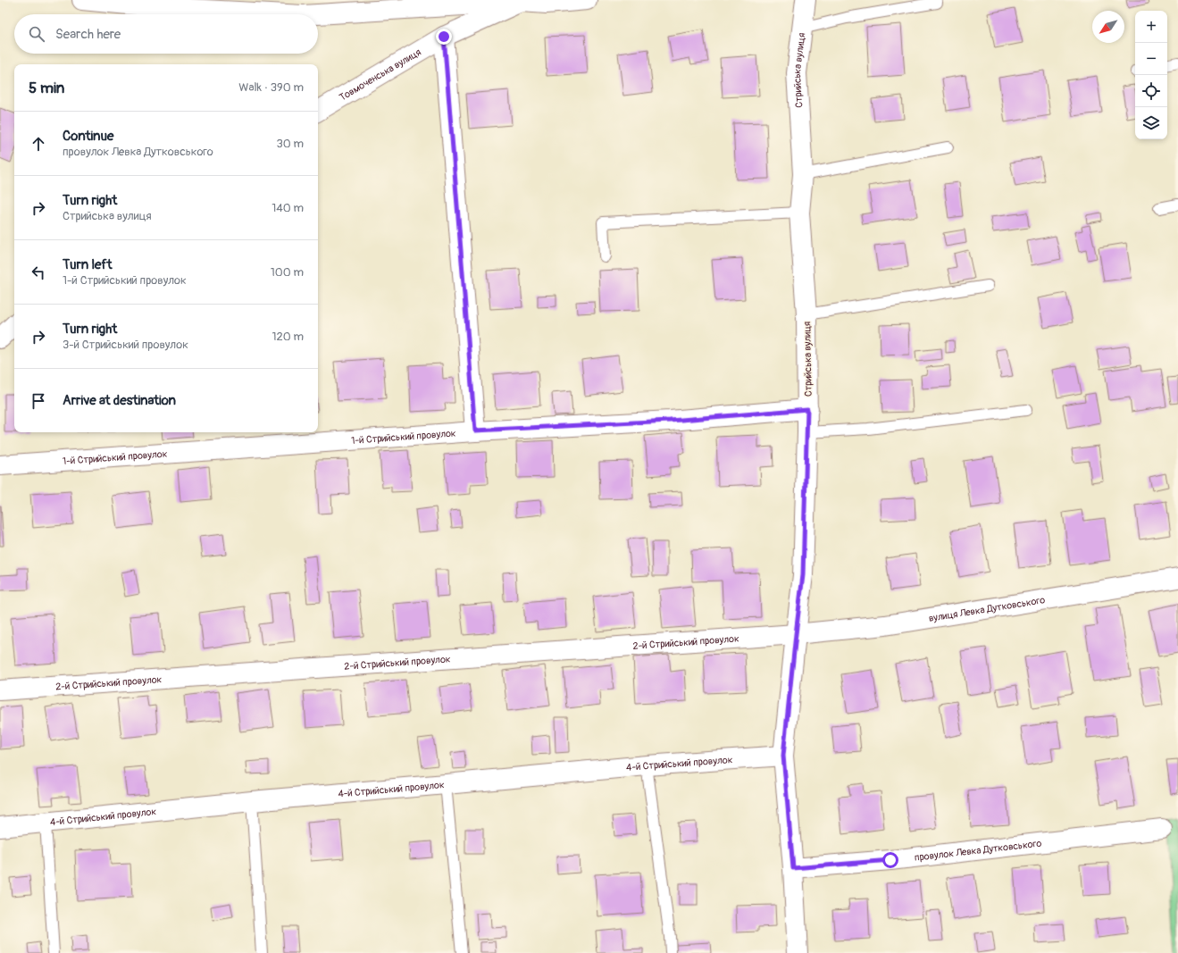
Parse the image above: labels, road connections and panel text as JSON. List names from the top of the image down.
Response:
{
  "streets": {
    "street": [
      "Стрийська вулиця",
      "Товмоченська вулиця",
      "1-й Стрийський провулок",
      "вулиця Левка Дутковського",
      "2-й Стрийський провулок",
      "4-й Стрийський провулок",
      "провулок Левка Дутковського"
    ]
  },
  "crossings": [
    ["Стрийська вулиця", "1-й Стрийський провулок"],
    ["Стрийська вулиця", "вулиця Левка Дутковського"],
    ["Стрийська вулиця", "2-й Стрийський провулок"],
    ["Стрийська вулиця", "4-й Стрийський провулок"],
    ["Стрийська вулиця", "провулок Левка Дутковського"],
    ["вулиця Левка Дутковського", "2-й Стрийський провулок"]
  ],
  "north": "bottom left",
  "page": {
    "map_buttons": ["+", "−"],
    "search": "Search here",
    "heading": ["5 min", "Walk · 390 m"],
    "list": [
      ["Continue", "провулок Левка Дутковського", "30 m"],
      ["Turn right", "Стрийська вулиця", "140 m"],
      ["Turn left", "1-й Стрийський провулок", "100 m"],
      ["Turn right", "3-й Стрийський провулок", "120 m"],
      "Arrive at destination"
    ]
  }
}
